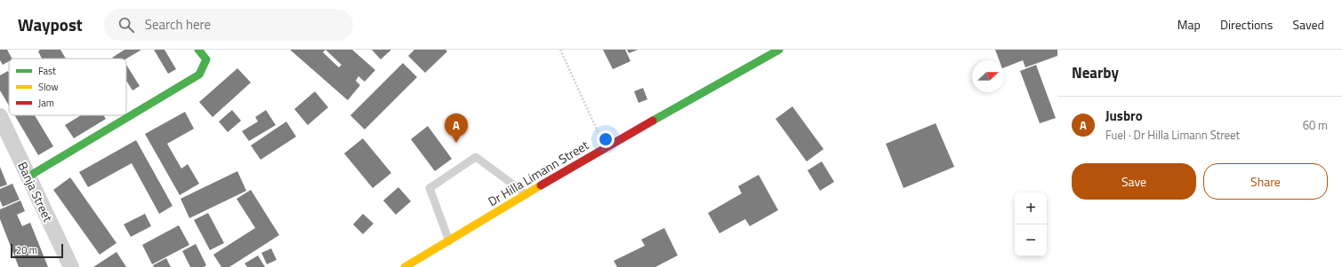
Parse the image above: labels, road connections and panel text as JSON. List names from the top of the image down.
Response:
{
  "streets": {
    "main road": ["Dr Hilla Limann Street"],
    "street": ["Banja Street"]
  },
  "legend": ["Fast", "Slow", "Jam"],
  "scale_bar": "20 m",
  "north": "right",
  "page": {
    "header": "Waypost",
    "search": "Search here",
    "nav": ["Map", "Directions", "Saved"],
    "heading": "Nearby",
    "list": [
      {
        "mark": "A",
        "name": "Jusbro",
        "note": "Fuel · Dr Hilla Limann Street",
        "value": "60 m"
      }
    ],
    "pins": "A",
    "buttons": ["Save", "Share"],
    "map_buttons": ["+", "−"],
    "scale": "20 m"
  }
}
